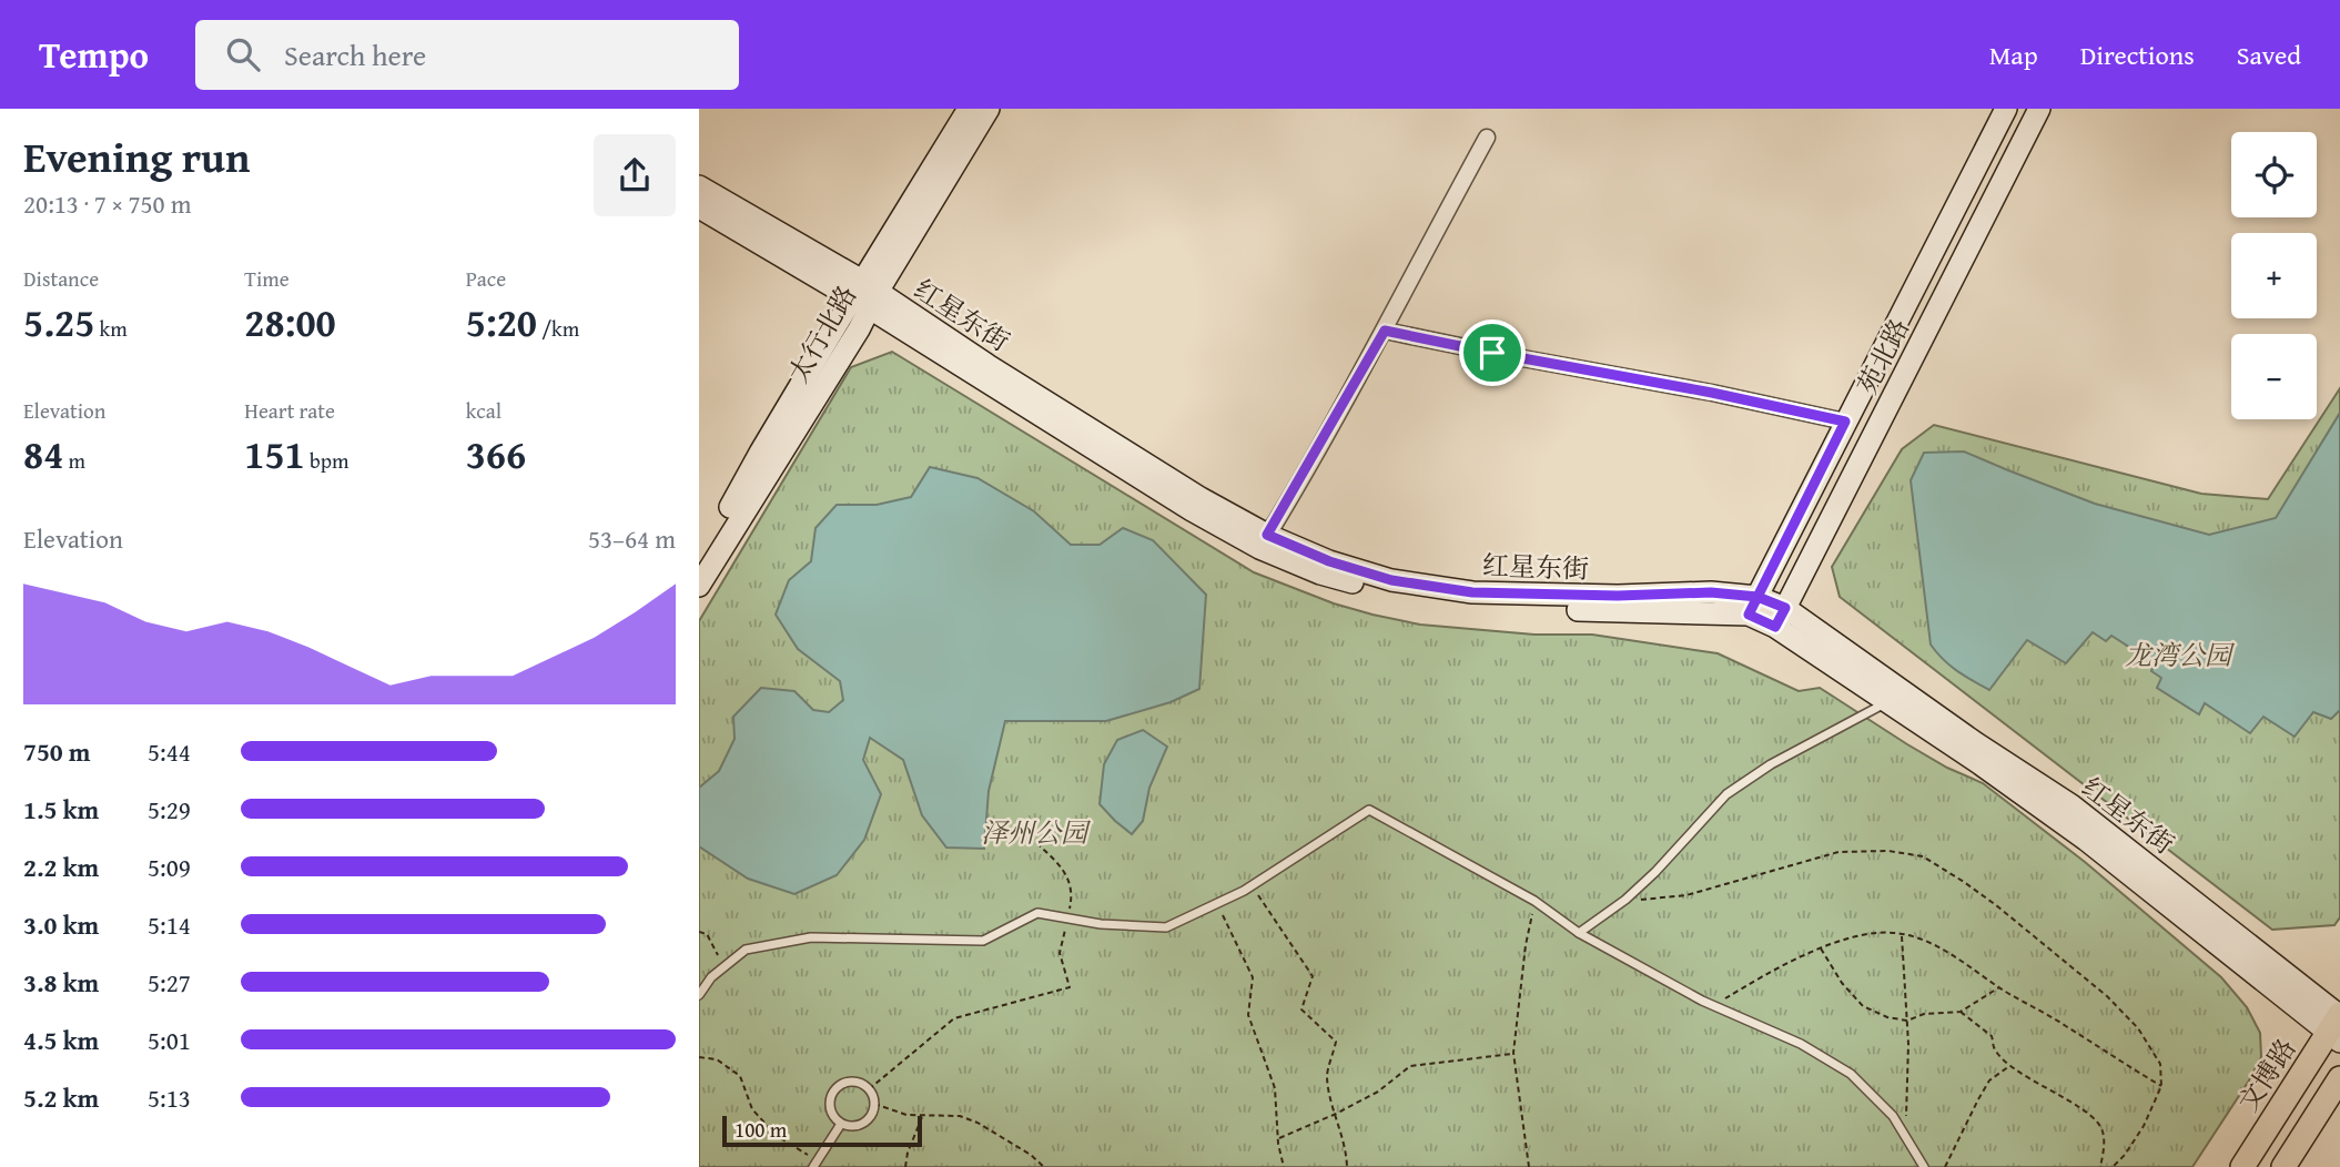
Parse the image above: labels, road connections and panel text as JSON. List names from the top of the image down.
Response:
{
  "streets": {
    "main road": [
      "红星东街",
      "太行北路",
      "苑北路",
      "文博路"
    ]
  },
  "crossings": [
    ["红星东街", "太行北路"],
    ["红星东街", "苑北路"],
    ["红星东街", "文博路"]
  ],
  "parks": ["龙湾公园", "泽州公园"],
  "scale_bar": "100 m",
  "page": {
    "header": "Tempo",
    "search": "Search here",
    "nav": ["Map", "Directions", "Saved"],
    "heading": ["Evening run", "20:13 · 7 × 750 m"],
    "map_buttons": ["+", "−"],
    "stats": [
      ["Distance", "5.25 km"],
      ["Time", "28:00"],
      ["Pace", "5:20 /km"],
      ["Elevation", "84 m"],
      ["Heart rate", "151 bpm"],
      ["kcal", "366"]
    ],
    "chart": ["Elevation", "53–64 m"],
    "list": [
      {
        "name": "750 m",
        "note": "5:44"
      },
      {
        "name": "1.5 km",
        "note": "5:29"
      },
      {
        "name": "2.2 km",
        "note": "5:09"
      },
      {
        "name": "3.0 km",
        "note": "5:14"
      },
      {
        "name": "3.8 km",
        "note": "5:27"
      },
      {
        "name": "4.5 km",
        "note": "5:01"
      },
      {
        "name": "5.2 km",
        "note": "5:13"
      }
    ],
    "scale": "100 m"
  }
}
